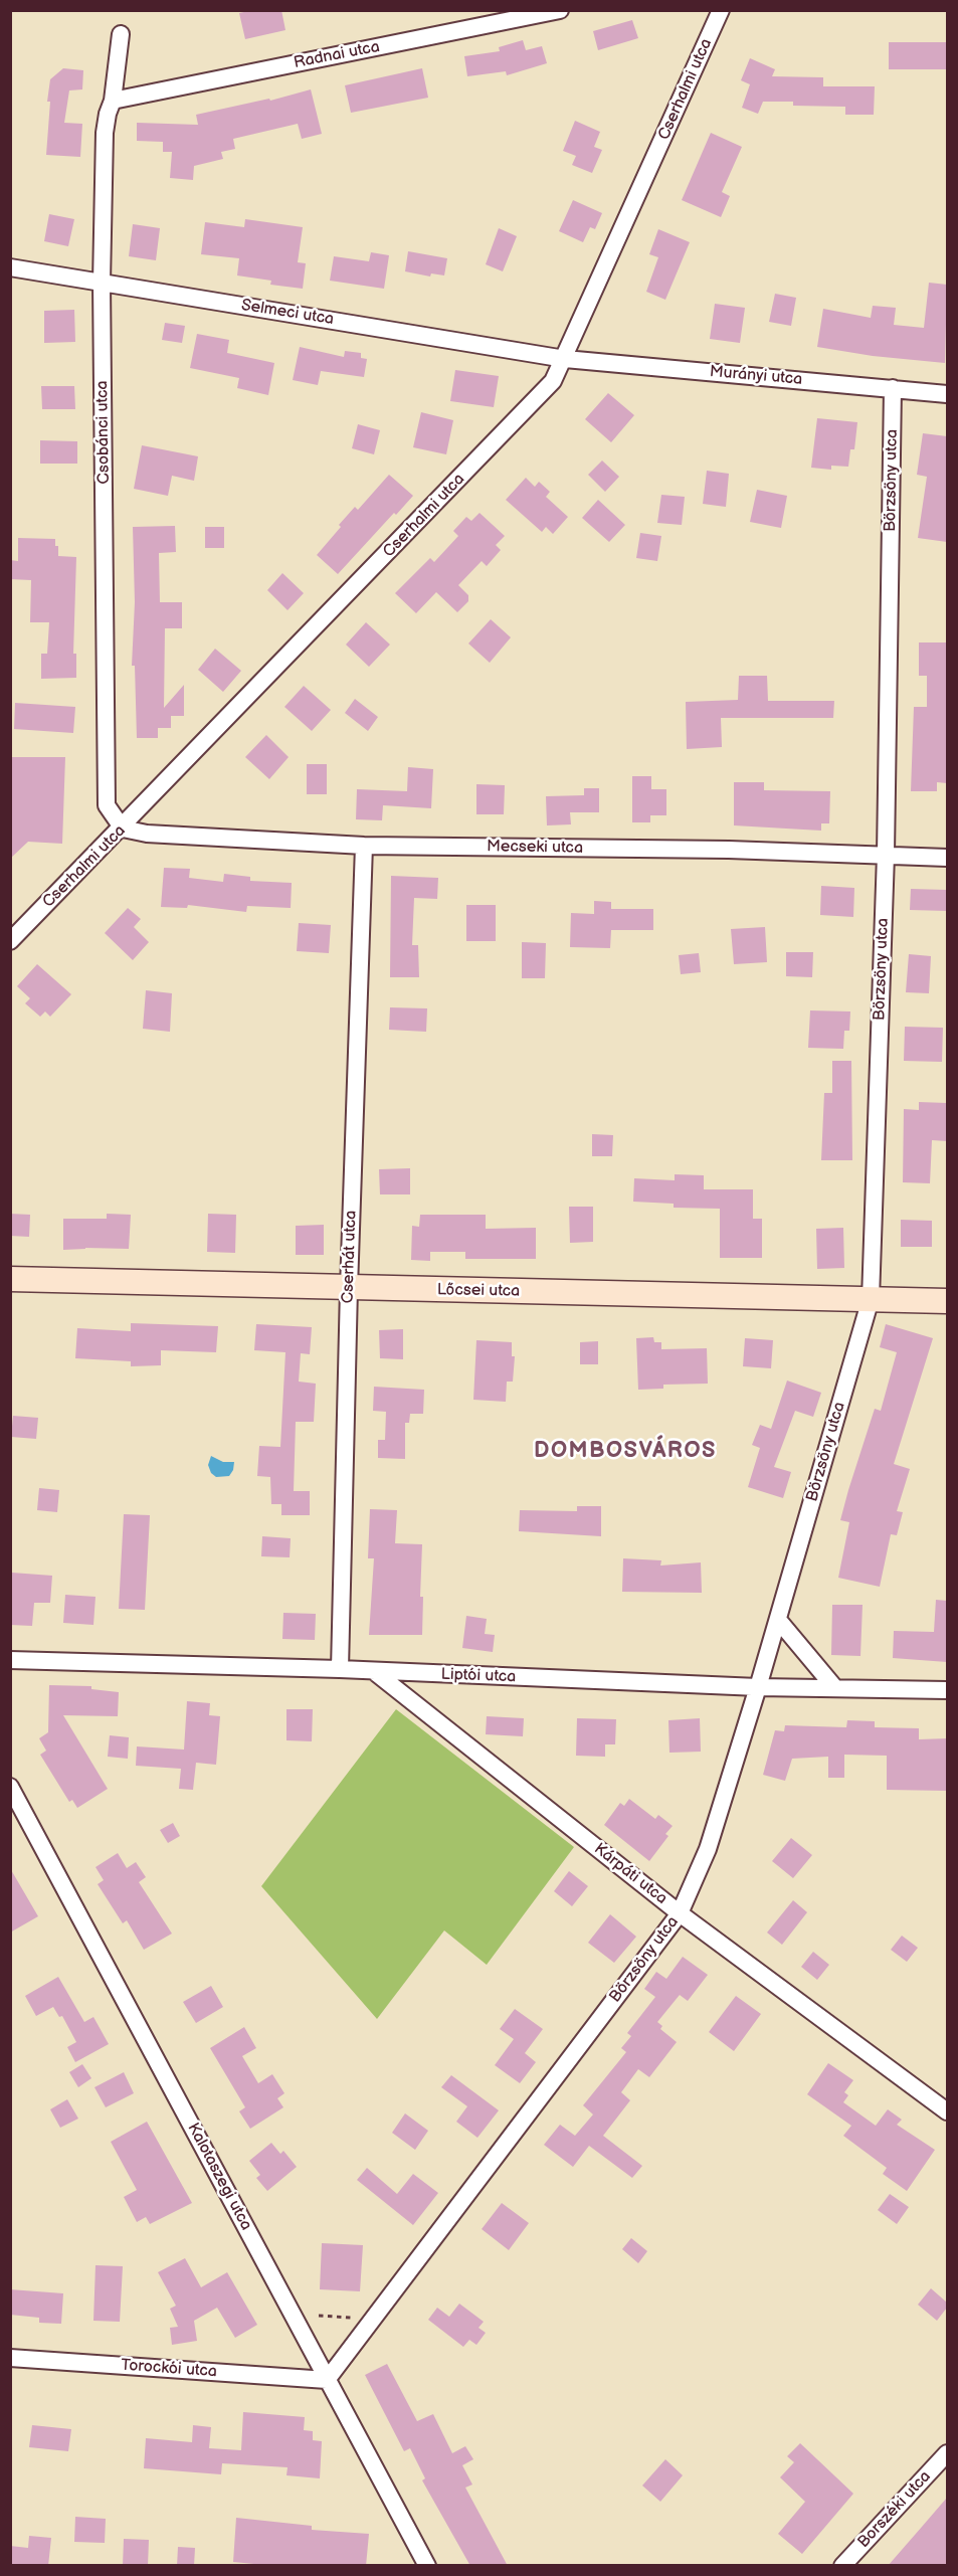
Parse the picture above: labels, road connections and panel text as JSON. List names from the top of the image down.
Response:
{
  "streets": {
    "street": [
      "Radnai utca",
      "Cserhalmi utca",
      "Selmeci utca",
      "Murányi utca",
      "Csobánci utca",
      "Börzsöny utca",
      "Mecseki utca",
      "Cserhát utca",
      "Lőcsei utca",
      "Liptói utca",
      "Kárpáti utca",
      "Kalotaszegi utca",
      "Torockói utca",
      "Borszéki utca"
    ]
  },
  "crossings": [
    ["Radnai utca", "Csobánci utca"],
    ["Cserhalmi utca", "Selmeci utca"],
    ["Cserhalmi utca", "Murányi utca"],
    ["Cserhalmi utca", "Csobánci utca"],
    ["Cserhalmi utca", "Mecseki utca"],
    ["Selmeci utca", "Murányi utca"],
    ["Selmeci utca", "Csobánci utca"],
    ["Murányi utca", "Börzsöny utca"],
    ["Csobánci utca", "Mecseki utca"],
    ["Börzsöny utca", "Mecseki utca"],
    ["Börzsöny utca", "Lőcsei utca"],
    ["Börzsöny utca", "Liptói utca"],
    ["Börzsöny utca", "Kárpáti utca"],
    ["Börzsöny utca", "Kalotaszegi utca"],
    ["Börzsöny utca", "Torockói utca"],
    ["Mecseki utca", "Cserhát utca"],
    ["Cserhát utca", "Lőcsei utca"],
    ["Cserhát utca", "Liptói utca"],
    ["Liptói utca", "Kárpáti utca"],
    ["Kalotaszegi utca", "Torockói utca"]
  ],
  "districts": ["DOMBOSVÁROS"]
}
